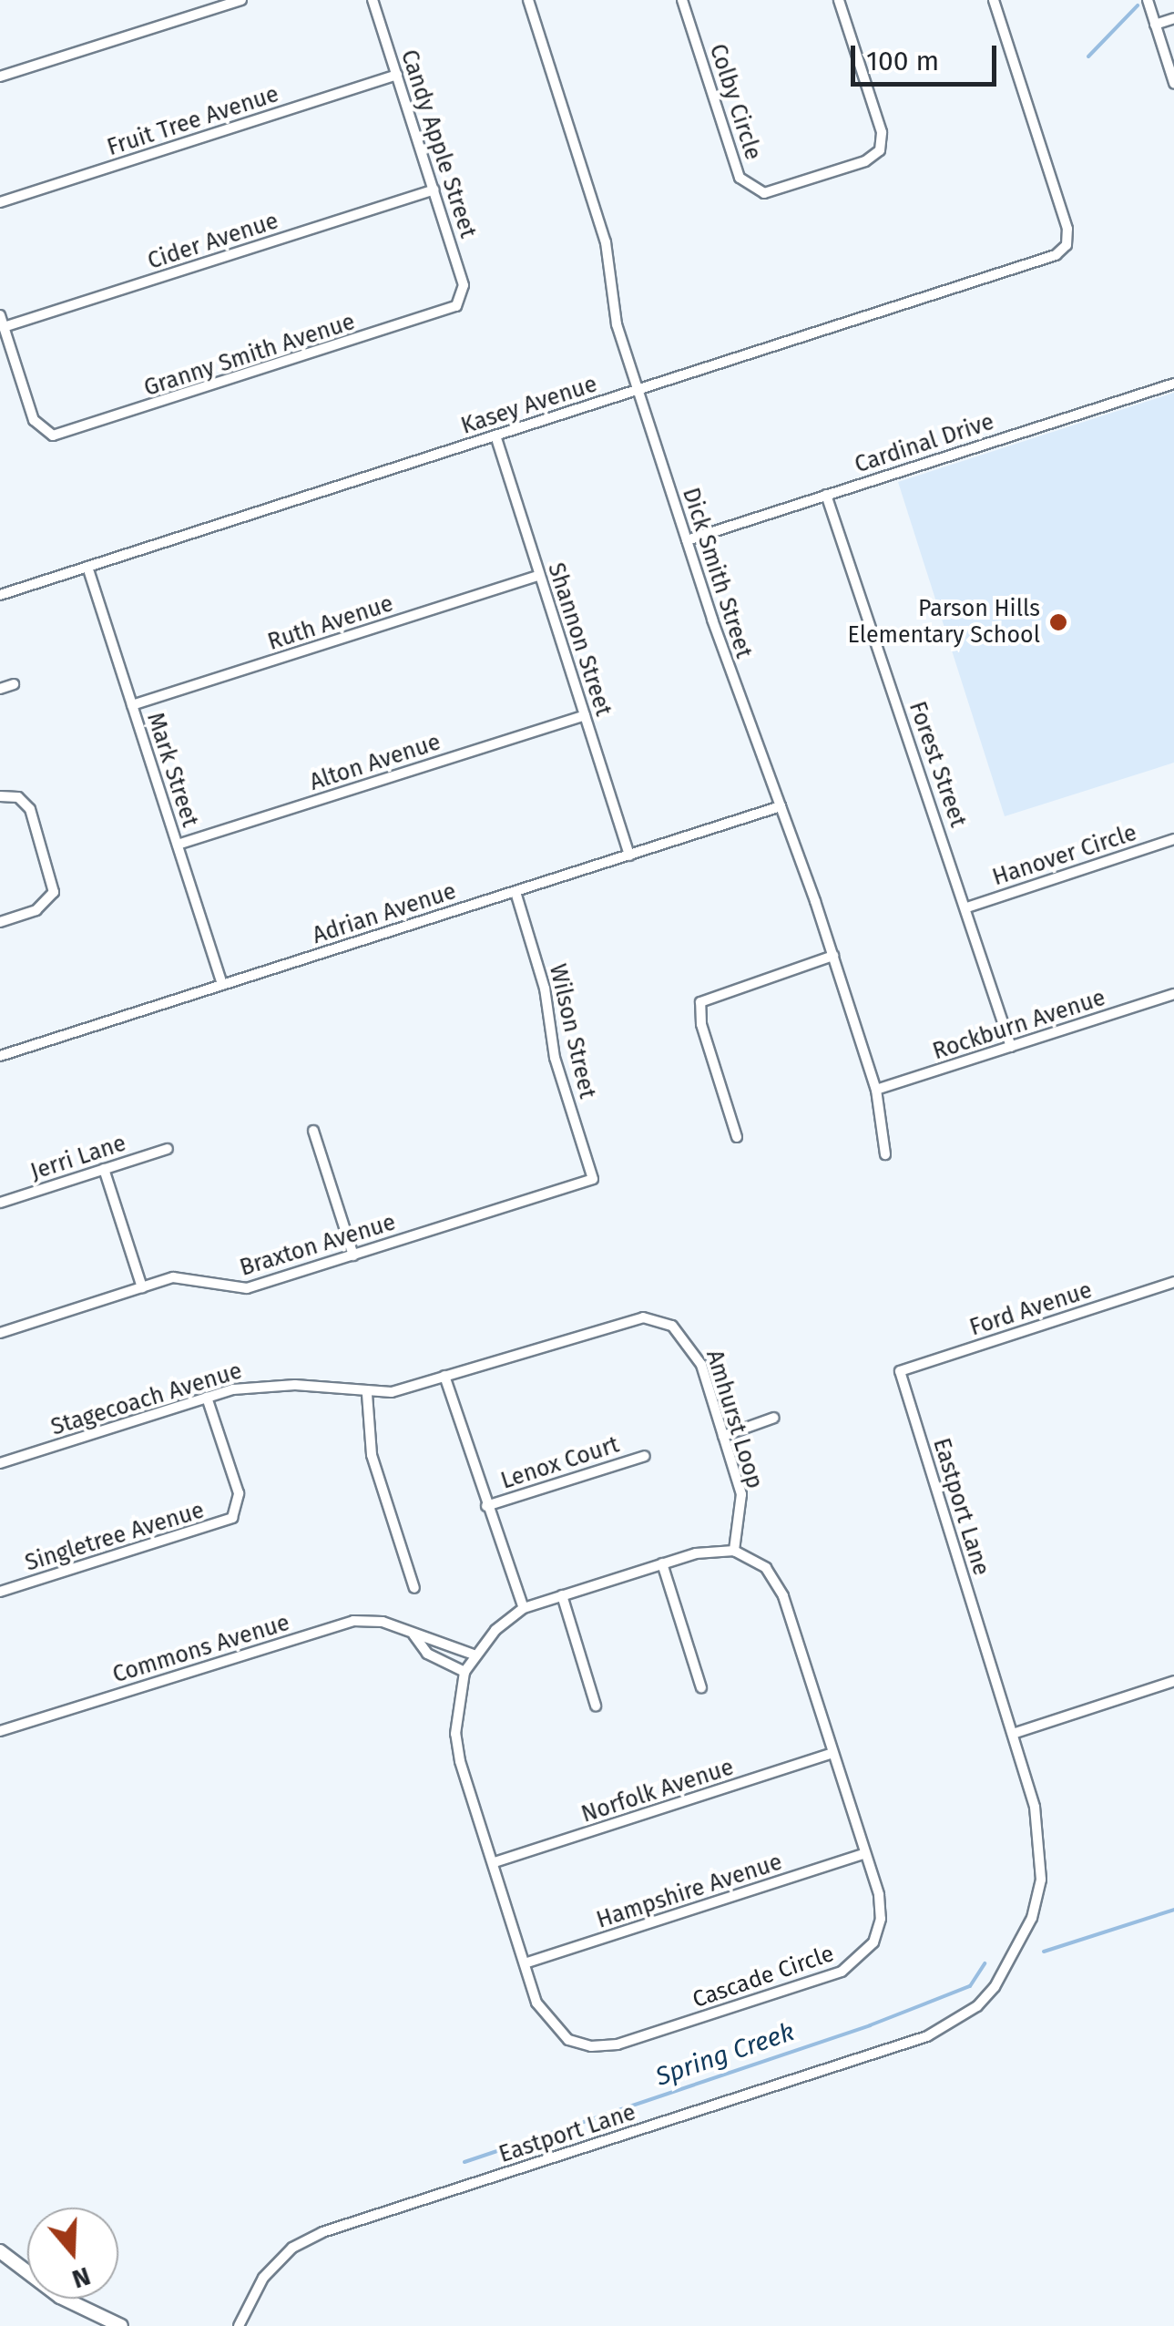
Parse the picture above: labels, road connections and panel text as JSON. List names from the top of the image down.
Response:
{
  "streets": {
    "street": [
      "Colby Circle",
      "Fruit Tree Avenue",
      "Candy Apple Street",
      "Cider Avenue",
      "Granny Smith Avenue",
      "Kasey Avenue",
      "Cardinal Drive",
      "Dick Smith Street",
      "Ruth Avenue",
      "Shannon Street",
      "Alton Avenue",
      "Forest Street",
      "Mark Street",
      "Hanover Circle",
      "Adrian Avenue",
      "Rockburn Avenue",
      "Wilson Street",
      "Jerri Lane",
      "Braxton Avenue",
      "Ford Avenue",
      "Stagecoach Avenue",
      "Amhurst Loop",
      "Lenox Court",
      "Eastport Lane",
      "Singletree Avenue",
      "Commons Avenue",
      "Norfolk Avenue",
      "Hampshire Avenue",
      "Cascade Circle"
    ]
  },
  "crossings": [
    ["Fruit Tree Avenue", "Candy Apple Street"],
    ["Candy Apple Street", "Cider Avenue"],
    ["Candy Apple Street", "Granny Smith Avenue"],
    ["Cider Avenue", "Granny Smith Avenue"],
    ["Kasey Avenue", "Dick Smith Street"],
    ["Kasey Avenue", "Shannon Street"],
    ["Kasey Avenue", "Mark Street"],
    ["Cardinal Drive", "Dick Smith Street"],
    ["Cardinal Drive", "Forest Street"],
    ["Dick Smith Street", "Adrian Avenue"],
    ["Dick Smith Street", "Rockburn Avenue"],
    ["Ruth Avenue", "Shannon Street"],
    ["Ruth Avenue", "Mark Street"],
    ["Shannon Street", "Alton Avenue"],
    ["Shannon Street", "Adrian Avenue"],
    ["Alton Avenue", "Mark Street"],
    ["Forest Street", "Hanover Circle"],
    ["Forest Street", "Rockburn Avenue"],
    ["Mark Street", "Adrian Avenue"],
    ["Adrian Avenue", "Wilson Street"],
    ["Wilson Street", "Braxton Avenue"],
    ["Ford Avenue", "Eastport Lane"],
    ["Stagecoach Avenue", "Amhurst Loop"],
    ["Stagecoach Avenue", "Singletree Avenue"],
    ["Amhurst Loop", "Cascade Circle"],
    ["Commons Avenue", "Cascade Circle"],
    ["Norfolk Avenue", "Cascade Circle"],
    ["Hampshire Avenue", "Cascade Circle"]
  ],
  "water": ["Spring Creek"],
  "places": ["Parson Hills Elementary School"],
  "scale_bar": "100 m",
  "north": "bottom"
}
